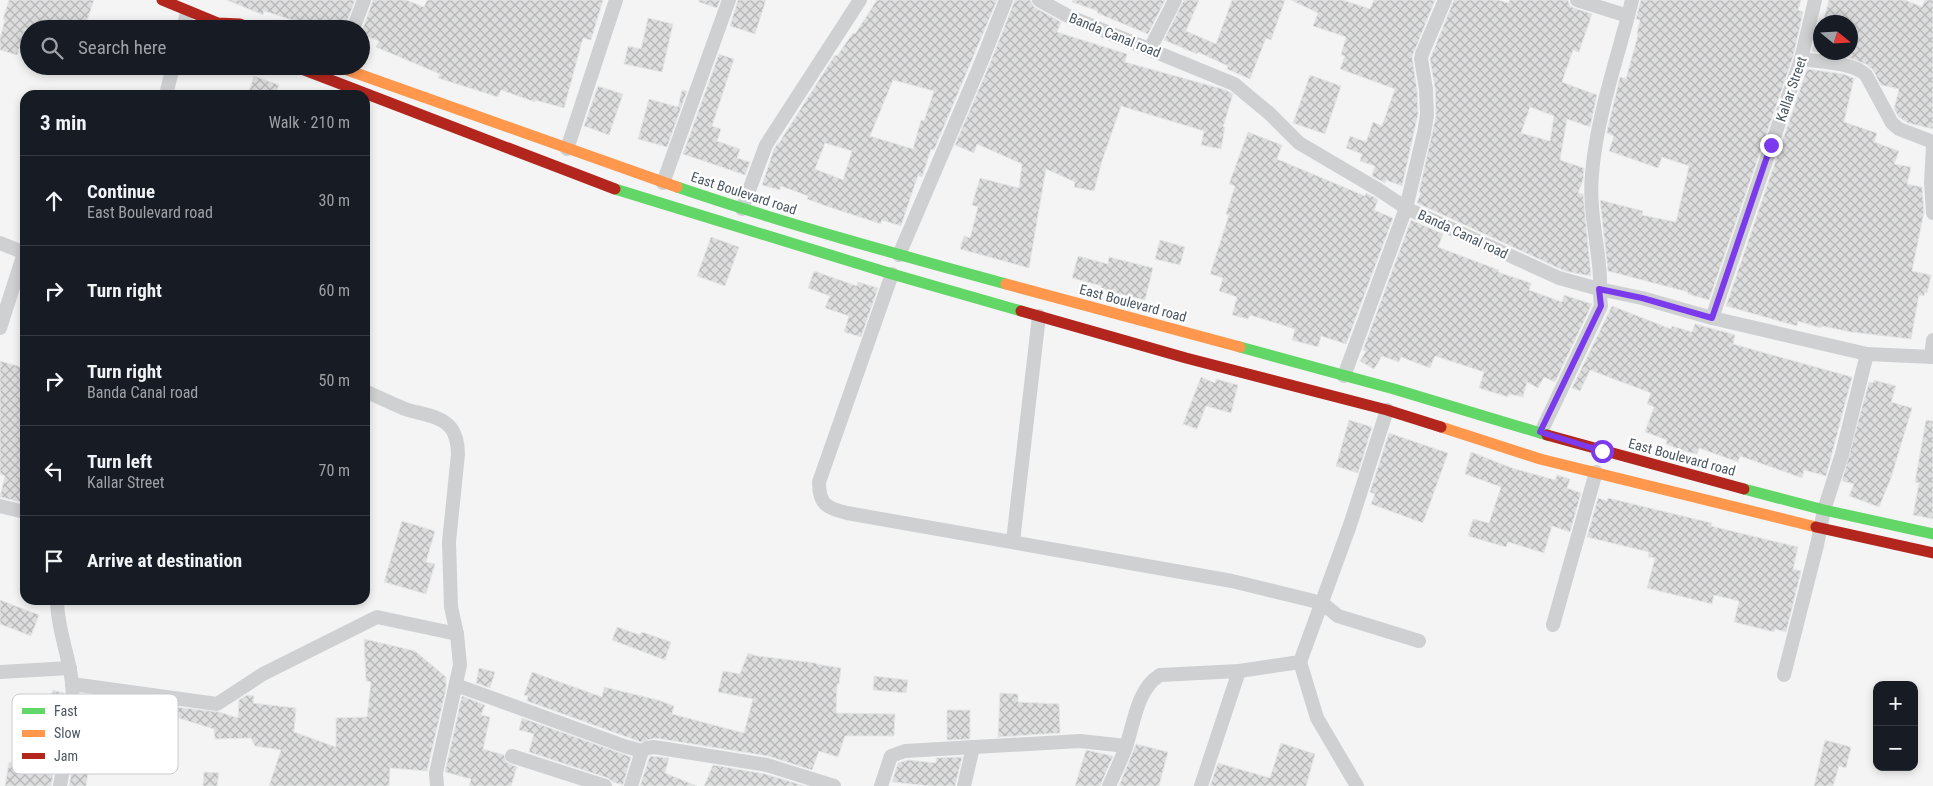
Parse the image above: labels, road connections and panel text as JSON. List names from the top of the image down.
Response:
{
  "streets": {
    "main road": ["East Boulevard road"],
    "street": ["Banda Canal road", "Kallar Street"]
  },
  "crossings": [
    ["Banda Canal road", "Kallar Street"]
  ],
  "legend": ["Fast", "Slow", "Jam"],
  "north": "right",
  "page": {
    "search": "Search here",
    "heading": ["3 min", "Walk · 210 m"],
    "list": [
      ["Continue", "East Boulevard road", "30 m"],
      ["Turn right", "60 m"],
      ["Turn right", "Banda Canal road", "50 m"],
      ["Turn left", "Kallar Street", "70 m"],
      "Arrive at destination"
    ],
    "map_buttons": ["+", "−"]
  }
}
